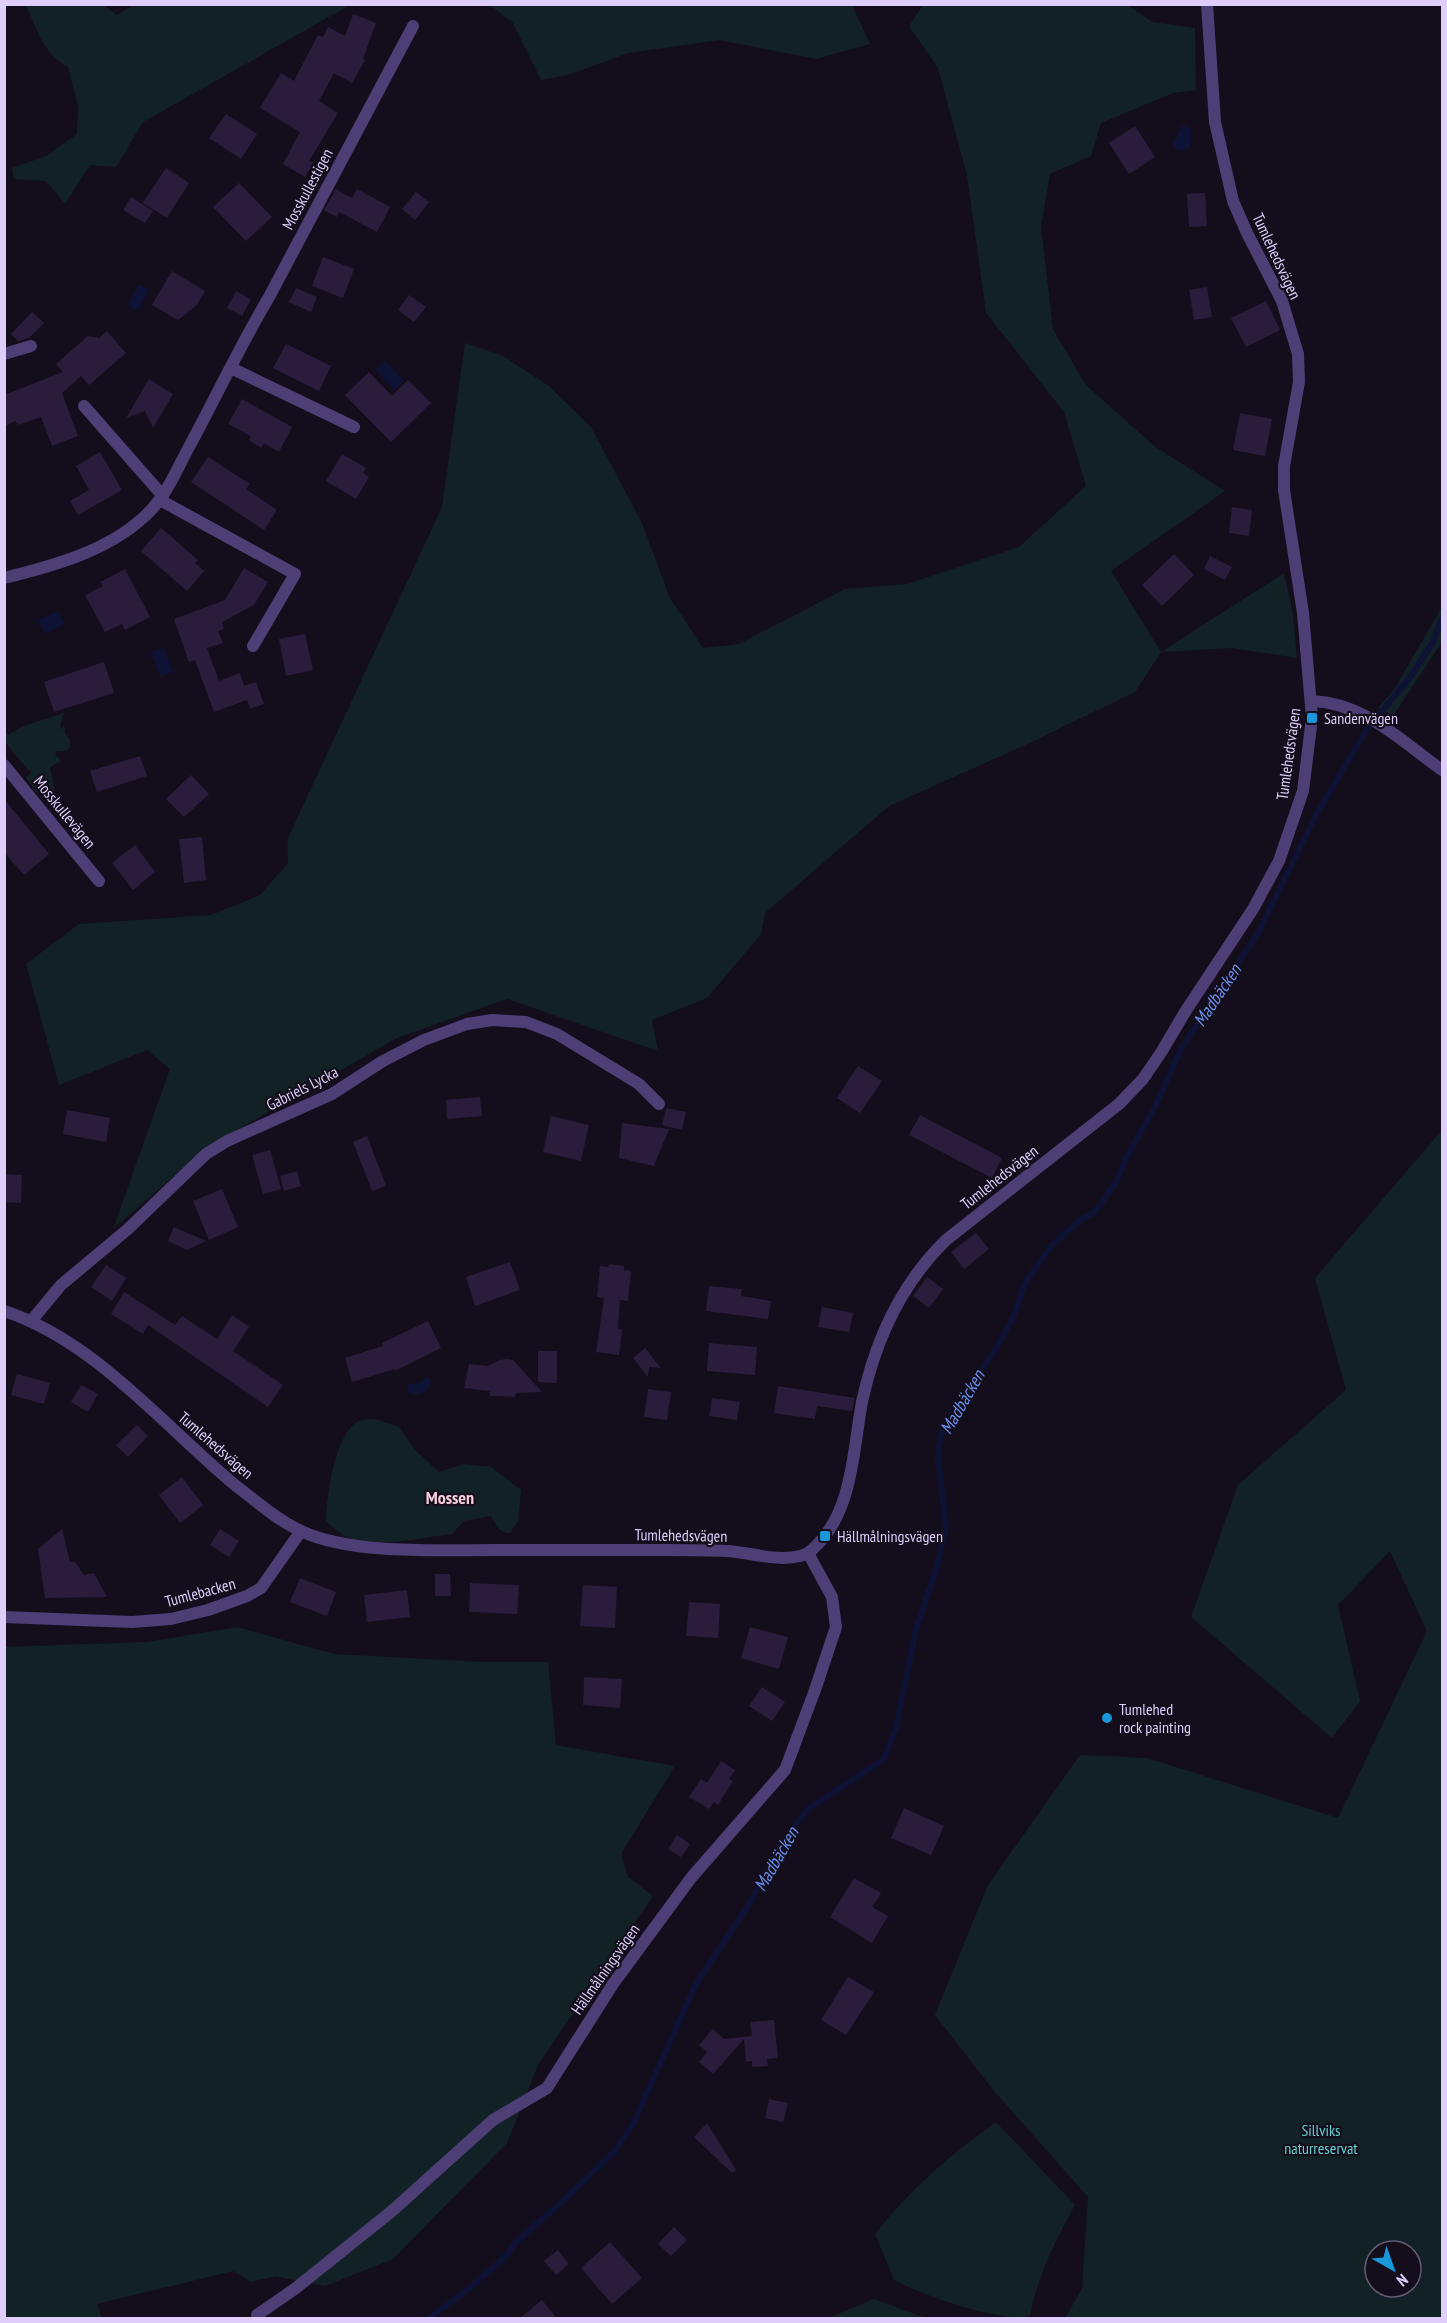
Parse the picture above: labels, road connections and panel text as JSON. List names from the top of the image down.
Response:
{
  "streets": {
    "street": [
      "Mosskullestigen",
      "Tumlehedsvägen",
      "Mosskullevägen",
      "Gabriels Lycka",
      "Tumlebacken",
      "Hällmålningsvägen"
    ]
  },
  "crossings": [
    ["Tumlehedsvägen", "Gabriels Lycka"],
    ["Tumlehedsvägen", "Tumlebacken"],
    ["Tumlehedsvägen", "Hällmålningsvägen"]
  ],
  "districts": ["Mossen"],
  "water": ["Madbäcken"],
  "parks": ["Sillviks naturreservat"],
  "places": {
    "transit": ["Sandenvägen", "Hällmålningsvägen"],
    "other": ["Tumlehed rock painting"]
  },
  "north": "bottom right"
}
